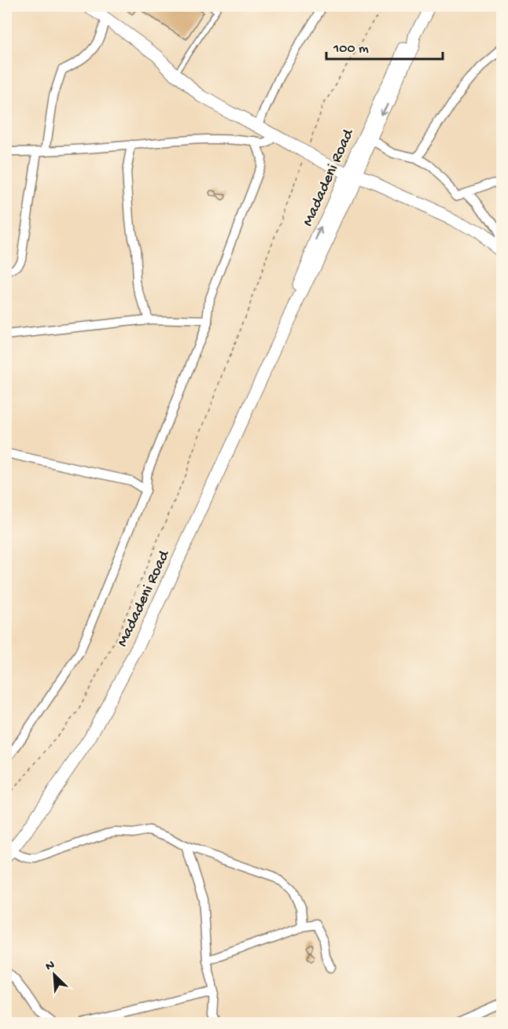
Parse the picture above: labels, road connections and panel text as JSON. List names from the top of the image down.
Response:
{
  "streets": {
    "street": ["Madadeni Road"]
  },
  "scale_bar": "100 m",
  "north": "top left"
}
